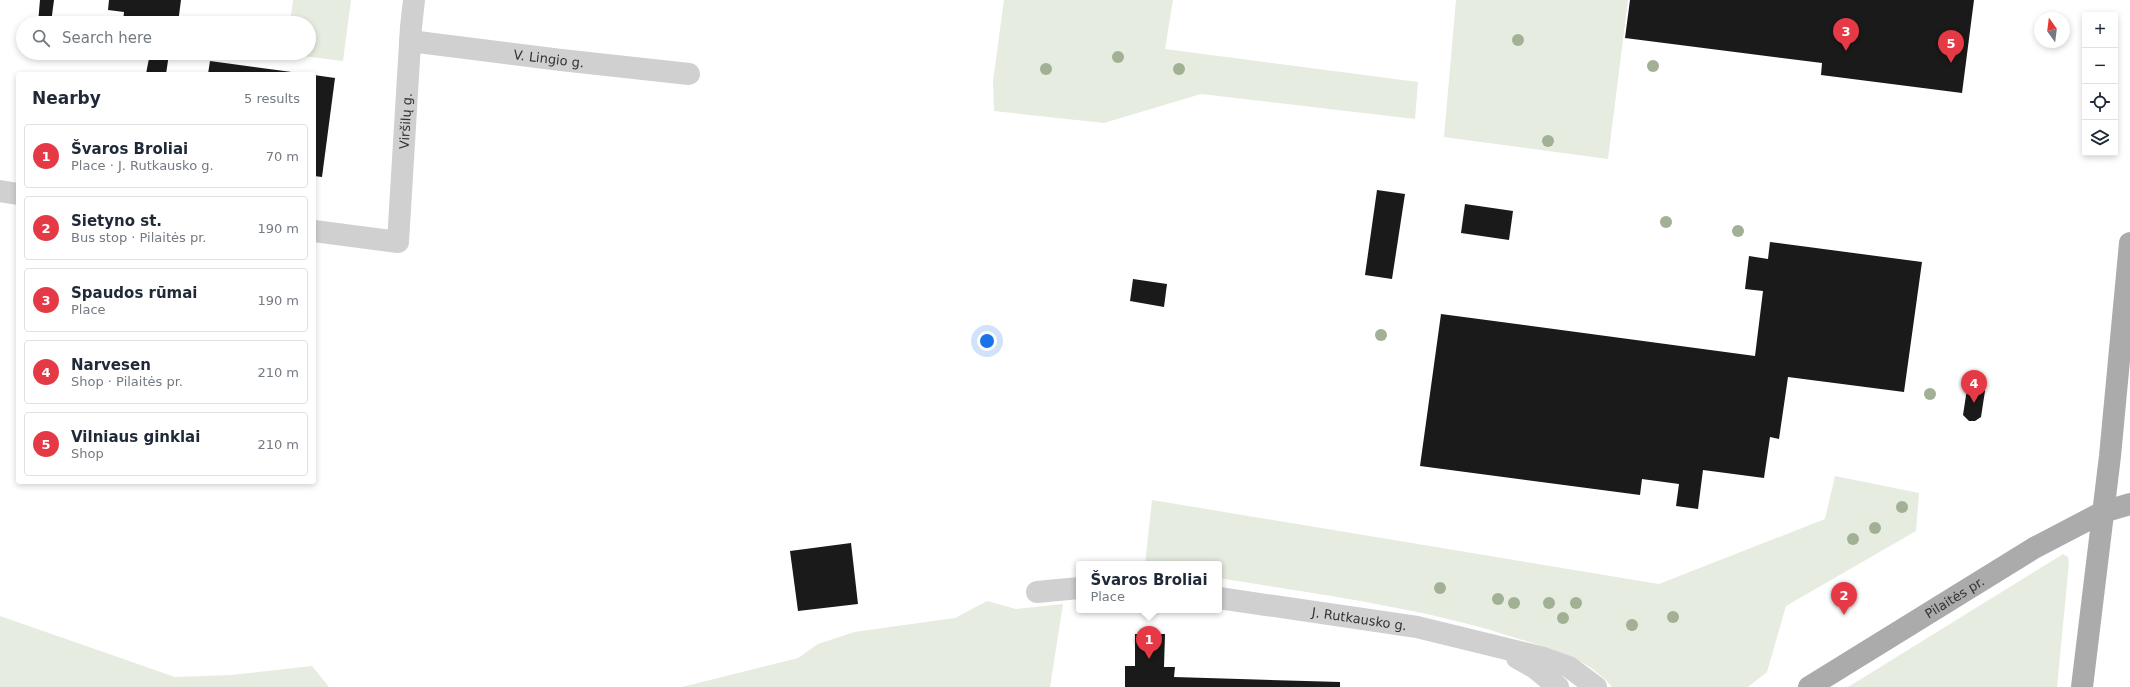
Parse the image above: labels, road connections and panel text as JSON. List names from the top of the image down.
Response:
{
  "streets": {
    "main road": ["Pilaitės pr."],
    "street": ["V. Lingio g.", "Viršilų g.", "J. Rutkausko g."]
  },
  "crossings": [
    ["V. Lingio g.", "Viršilų g."]
  ],
  "north": "top",
  "page": {
    "map_buttons": ["+", "−"],
    "search": "Search here",
    "pins": [
      "3",
      "5",
      "4",
      "2",
      "1"
    ],
    "heading": ["Nearby", "5 results"],
    "list": [
      {
        "mark": "1",
        "name": "Švaros Broliai",
        "note": "Place · J. Rutkausko g.",
        "value": "70 m"
      },
      {
        "mark": "2",
        "name": "Sietyno st.",
        "note": "Bus stop · Pilaitės pr.",
        "value": "190 m"
      },
      {
        "mark": "3",
        "name": "Spaudos rūmai",
        "note": "Place",
        "value": "190 m"
      },
      {
        "mark": "4",
        "name": "Narvesen",
        "note": "Shop · Pilaitės pr.",
        "value": "210 m"
      },
      {
        "mark": "5",
        "name": "Vilniaus ginklai",
        "note": "Shop",
        "value": "210 m"
      }
    ],
    "popup": ["Švaros Broliai", "Place"]
  }
}
